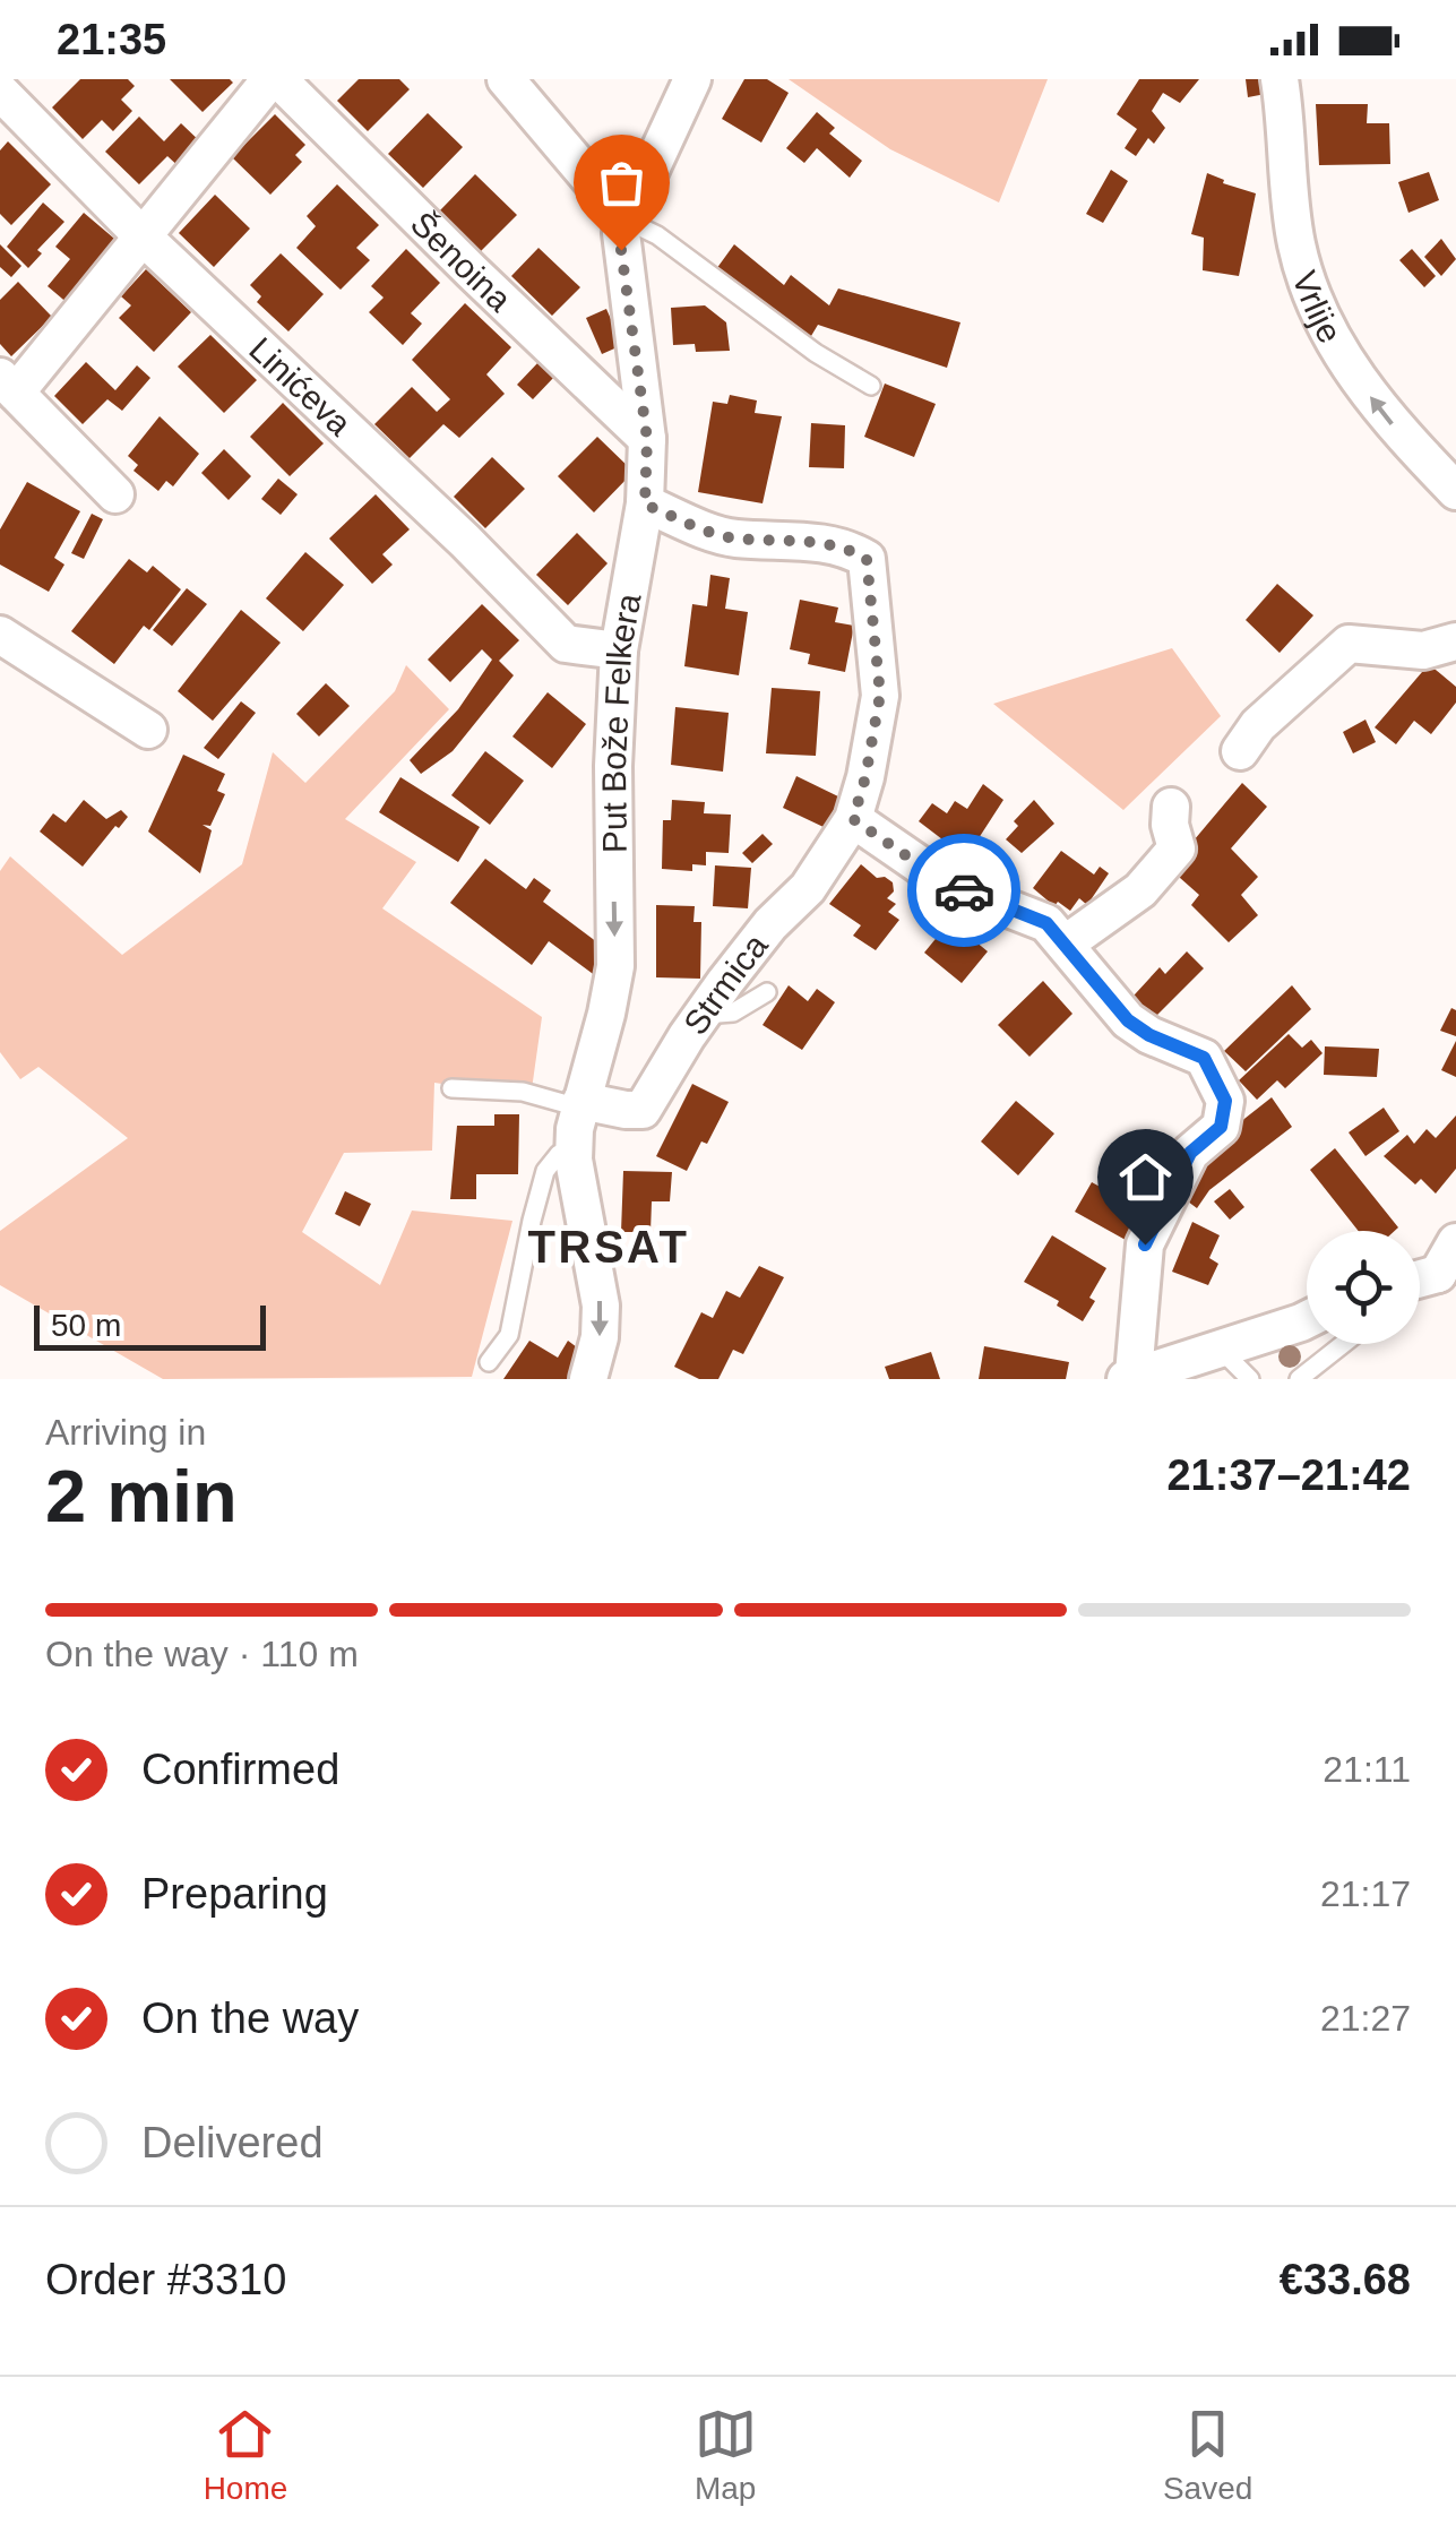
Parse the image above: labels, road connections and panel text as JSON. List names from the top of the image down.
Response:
{
  "streets": {
    "street": [
      "Šenoina",
      "Vrlije",
      "Linićeva",
      "Put Bože Felkera",
      "Strmica"
    ]
  },
  "crossings": [
    ["Šenoina", "Put Bože Felkera"],
    ["Linićeva", "Put Bože Felkera"],
    ["Put Bože Felkera", "Strmica"]
  ],
  "one_way": ["Vrlije", "Put Bože Felkera"],
  "districts": ["TRSAT"],
  "scale_bar": "50 m",
  "page": {
    "status": "21:35",
    "scale": "50 m",
    "heading": ["2 min", "Arriving in", "21:37–21:42"],
    "panel": ["Order #3310", "€33.68"],
    "bar": "On the way · 110 m",
    "list": [
      ["Confirmed", "21:11"],
      ["Preparing", "21:17"],
      ["On the way", "21:27"],
      "Delivered"
    ],
    "tabs": ["Home", "Map", "Saved"]
  }
}
